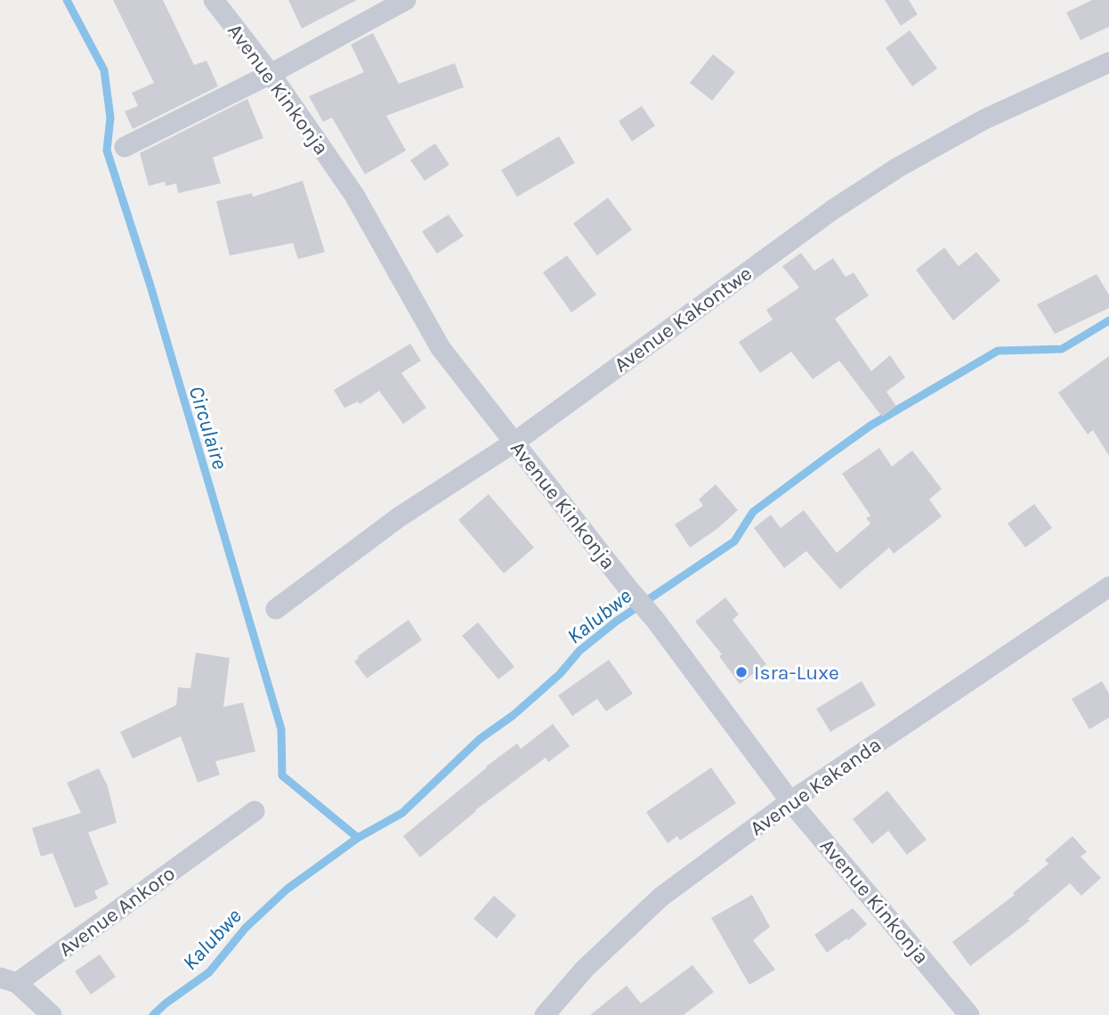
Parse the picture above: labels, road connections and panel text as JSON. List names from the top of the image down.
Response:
{
  "streets": {
    "street": [
      "Avenue Kinkonja",
      "Avenue Kakontwe",
      "Avenue Kakanda",
      "Avenue Ankoro"
    ]
  },
  "crossings": [
    ["Avenue Kinkonja", "Avenue Kakontwe"],
    ["Avenue Kinkonja", "Avenue Kakanda"]
  ],
  "water": ["Circulaire", "Kalubwe"],
  "places": ["Isra-Luxe"]
}
